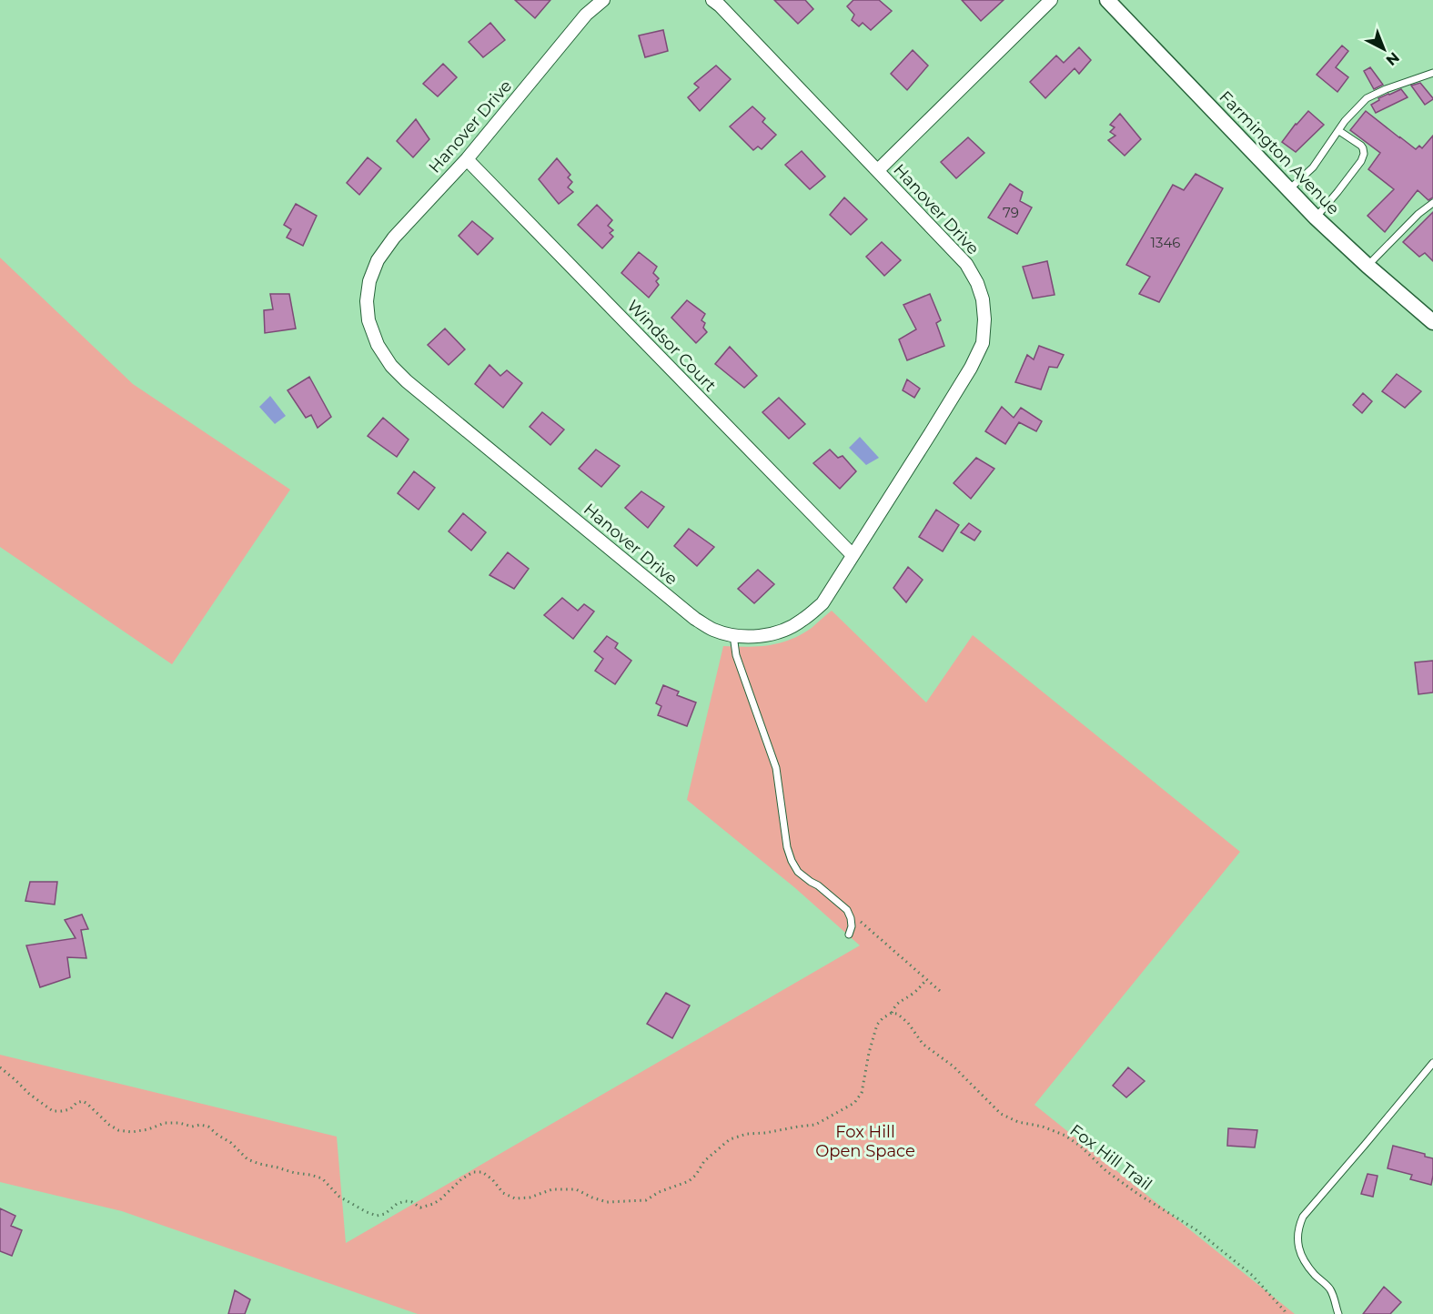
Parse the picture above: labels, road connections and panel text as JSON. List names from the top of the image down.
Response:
{
  "streets": {
    "street": ["Hanover Drive", "Farmington Avenue", "Windsor Court"],
    "path": ["Fox Hill Trail"]
  },
  "crossings": [
    ["Hanover Drive", "Windsor Court"]
  ],
  "parks": ["Fox Hill Open Space"],
  "house_numbers": ["79", "1346"],
  "north": "bottom right"
}
